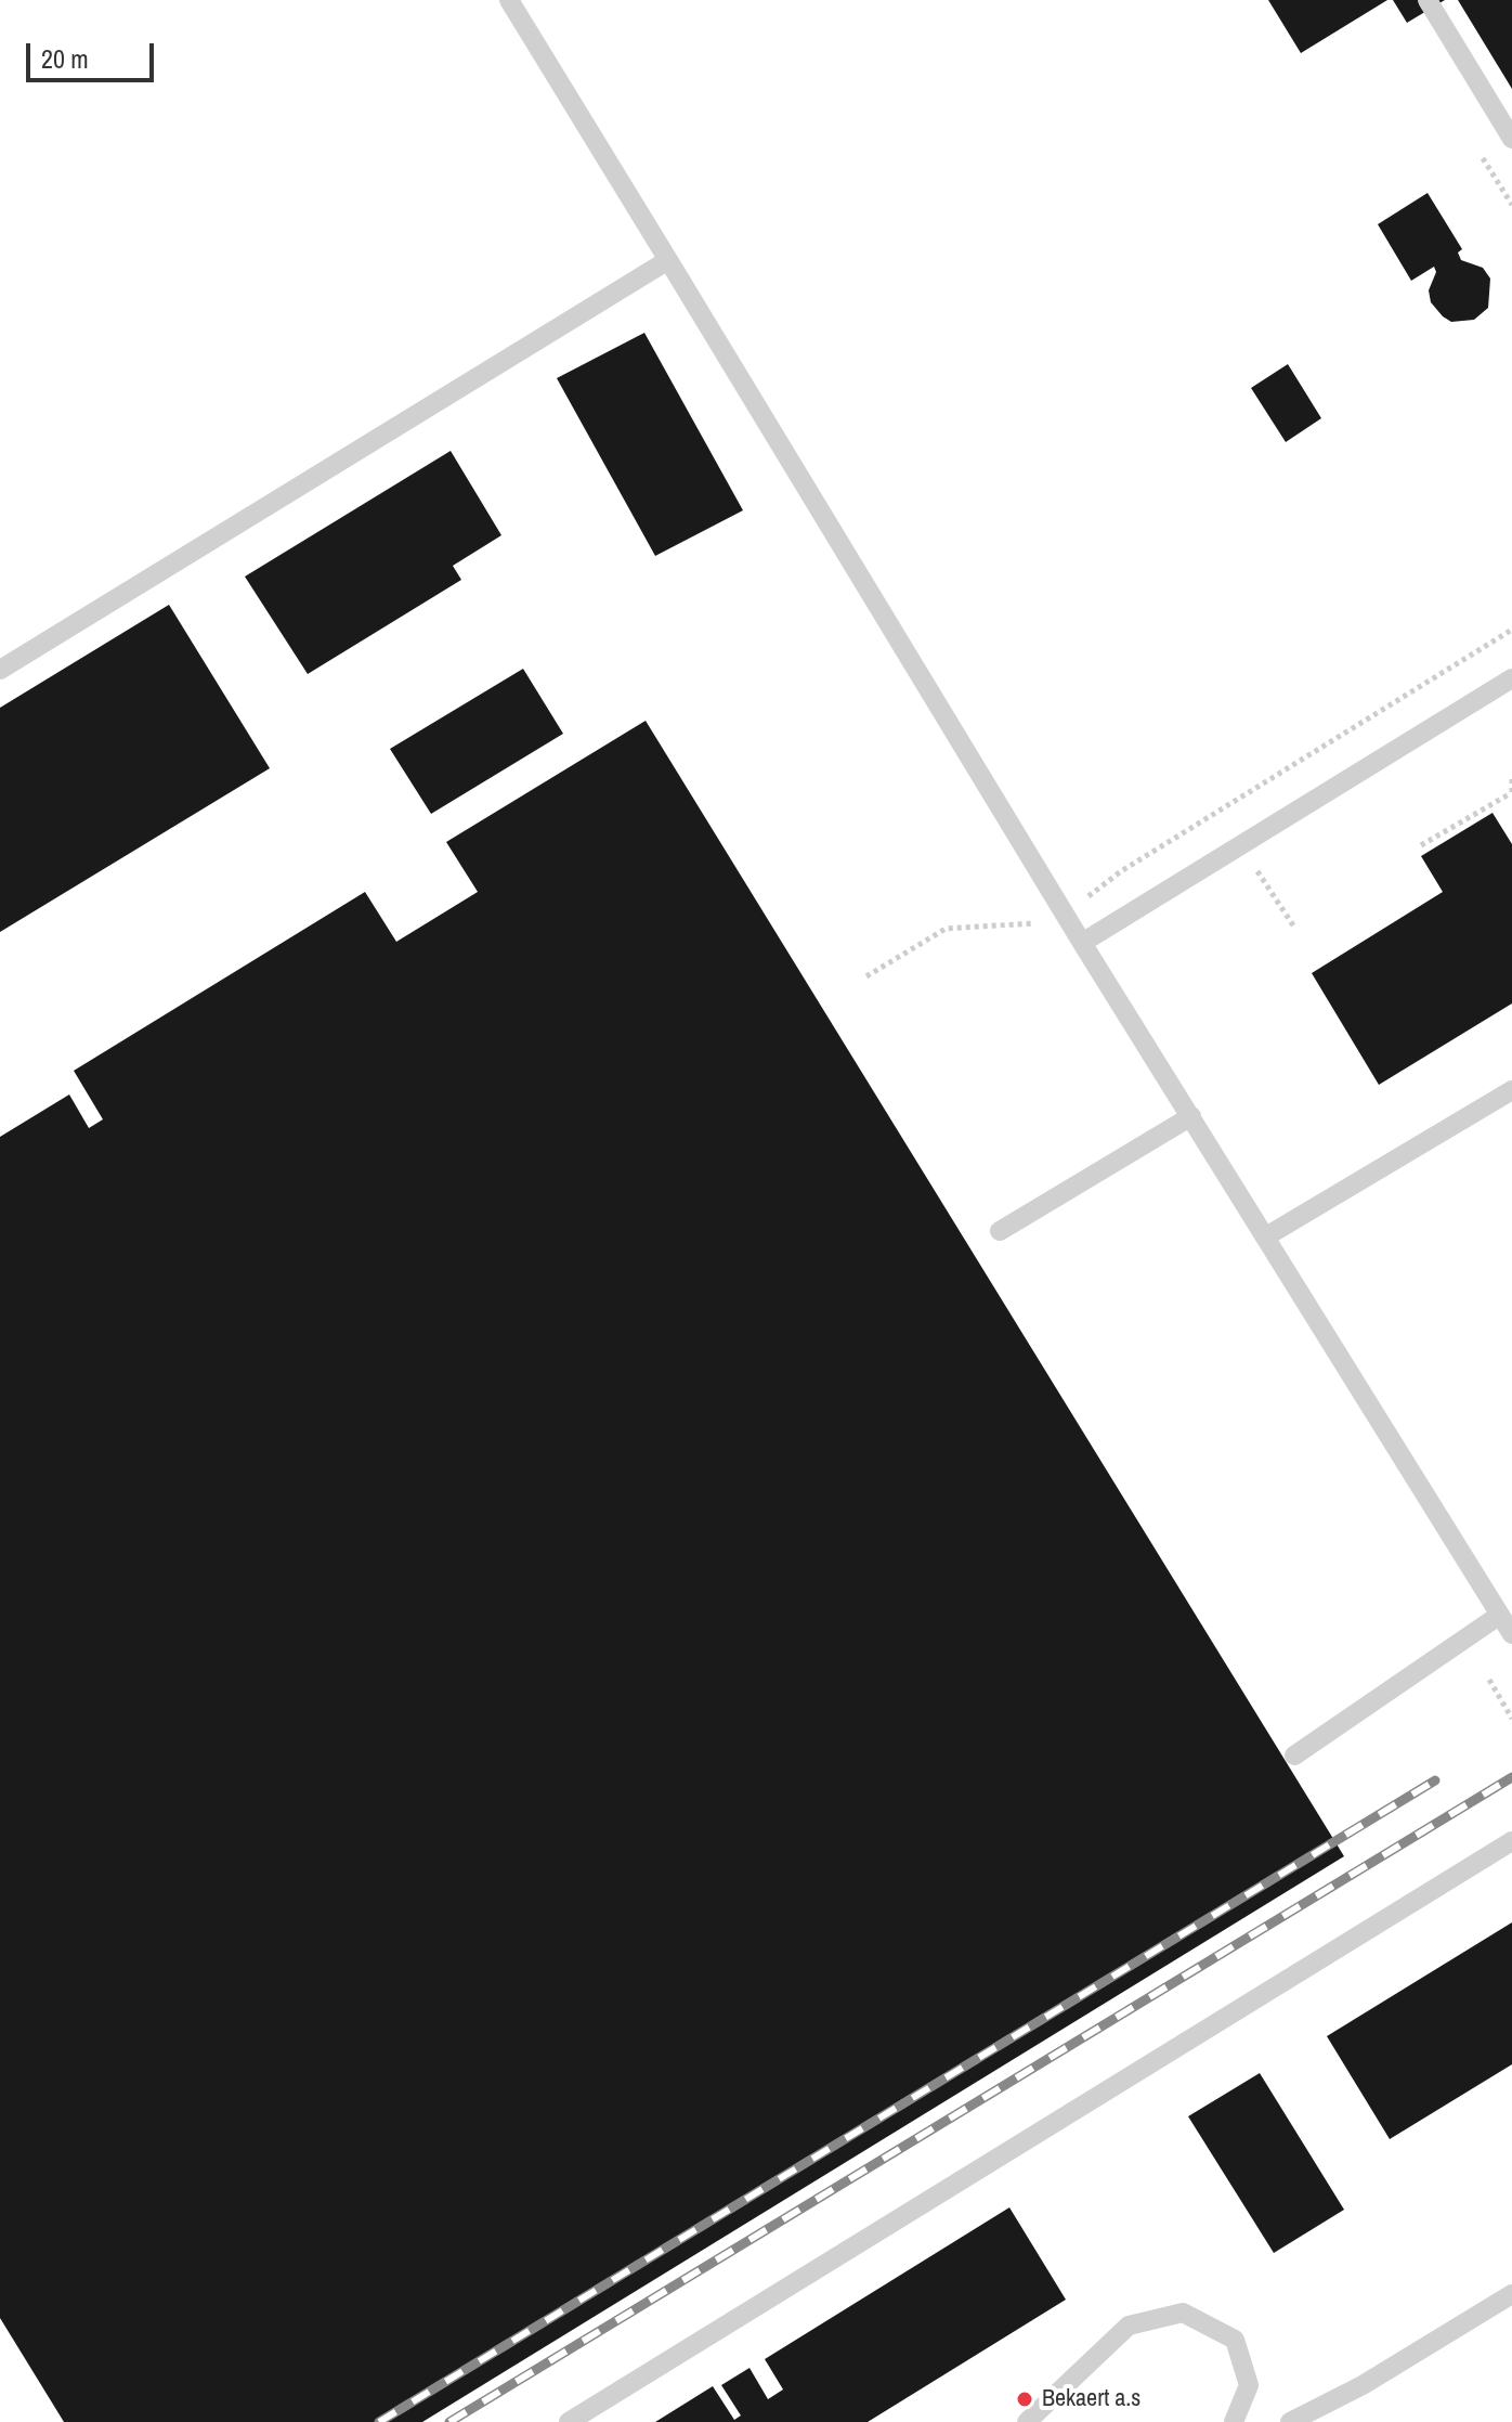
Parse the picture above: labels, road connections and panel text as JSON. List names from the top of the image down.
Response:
{
  "places": ["Bekaert a.s"],
  "scale_bar": "20 m"
}
